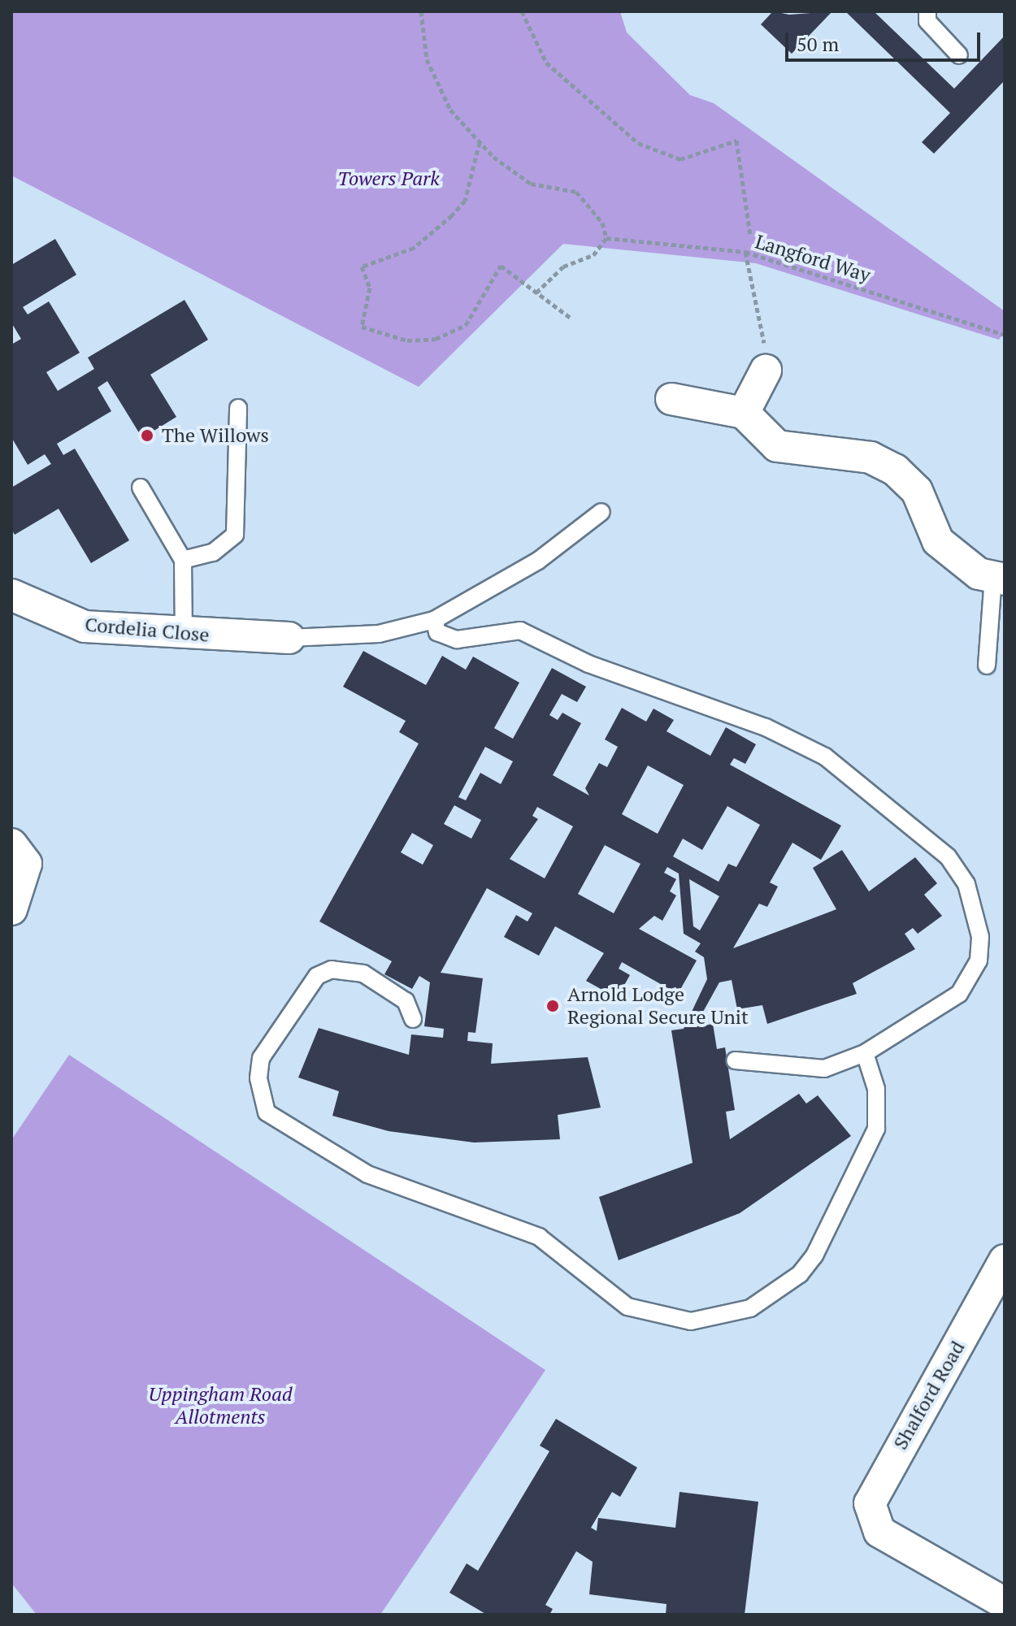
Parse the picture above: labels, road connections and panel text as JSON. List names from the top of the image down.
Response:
{
  "streets": {
    "street": ["Cordelia Close", "Shalford Road"],
    "path": ["Langford Way"]
  },
  "parks": ["Towers Park", "Uppingham Road Allotments"],
  "places": ["The Willows", "Arnold Lodge Regional Secure Unit"],
  "scale_bar": "50 m"
}
